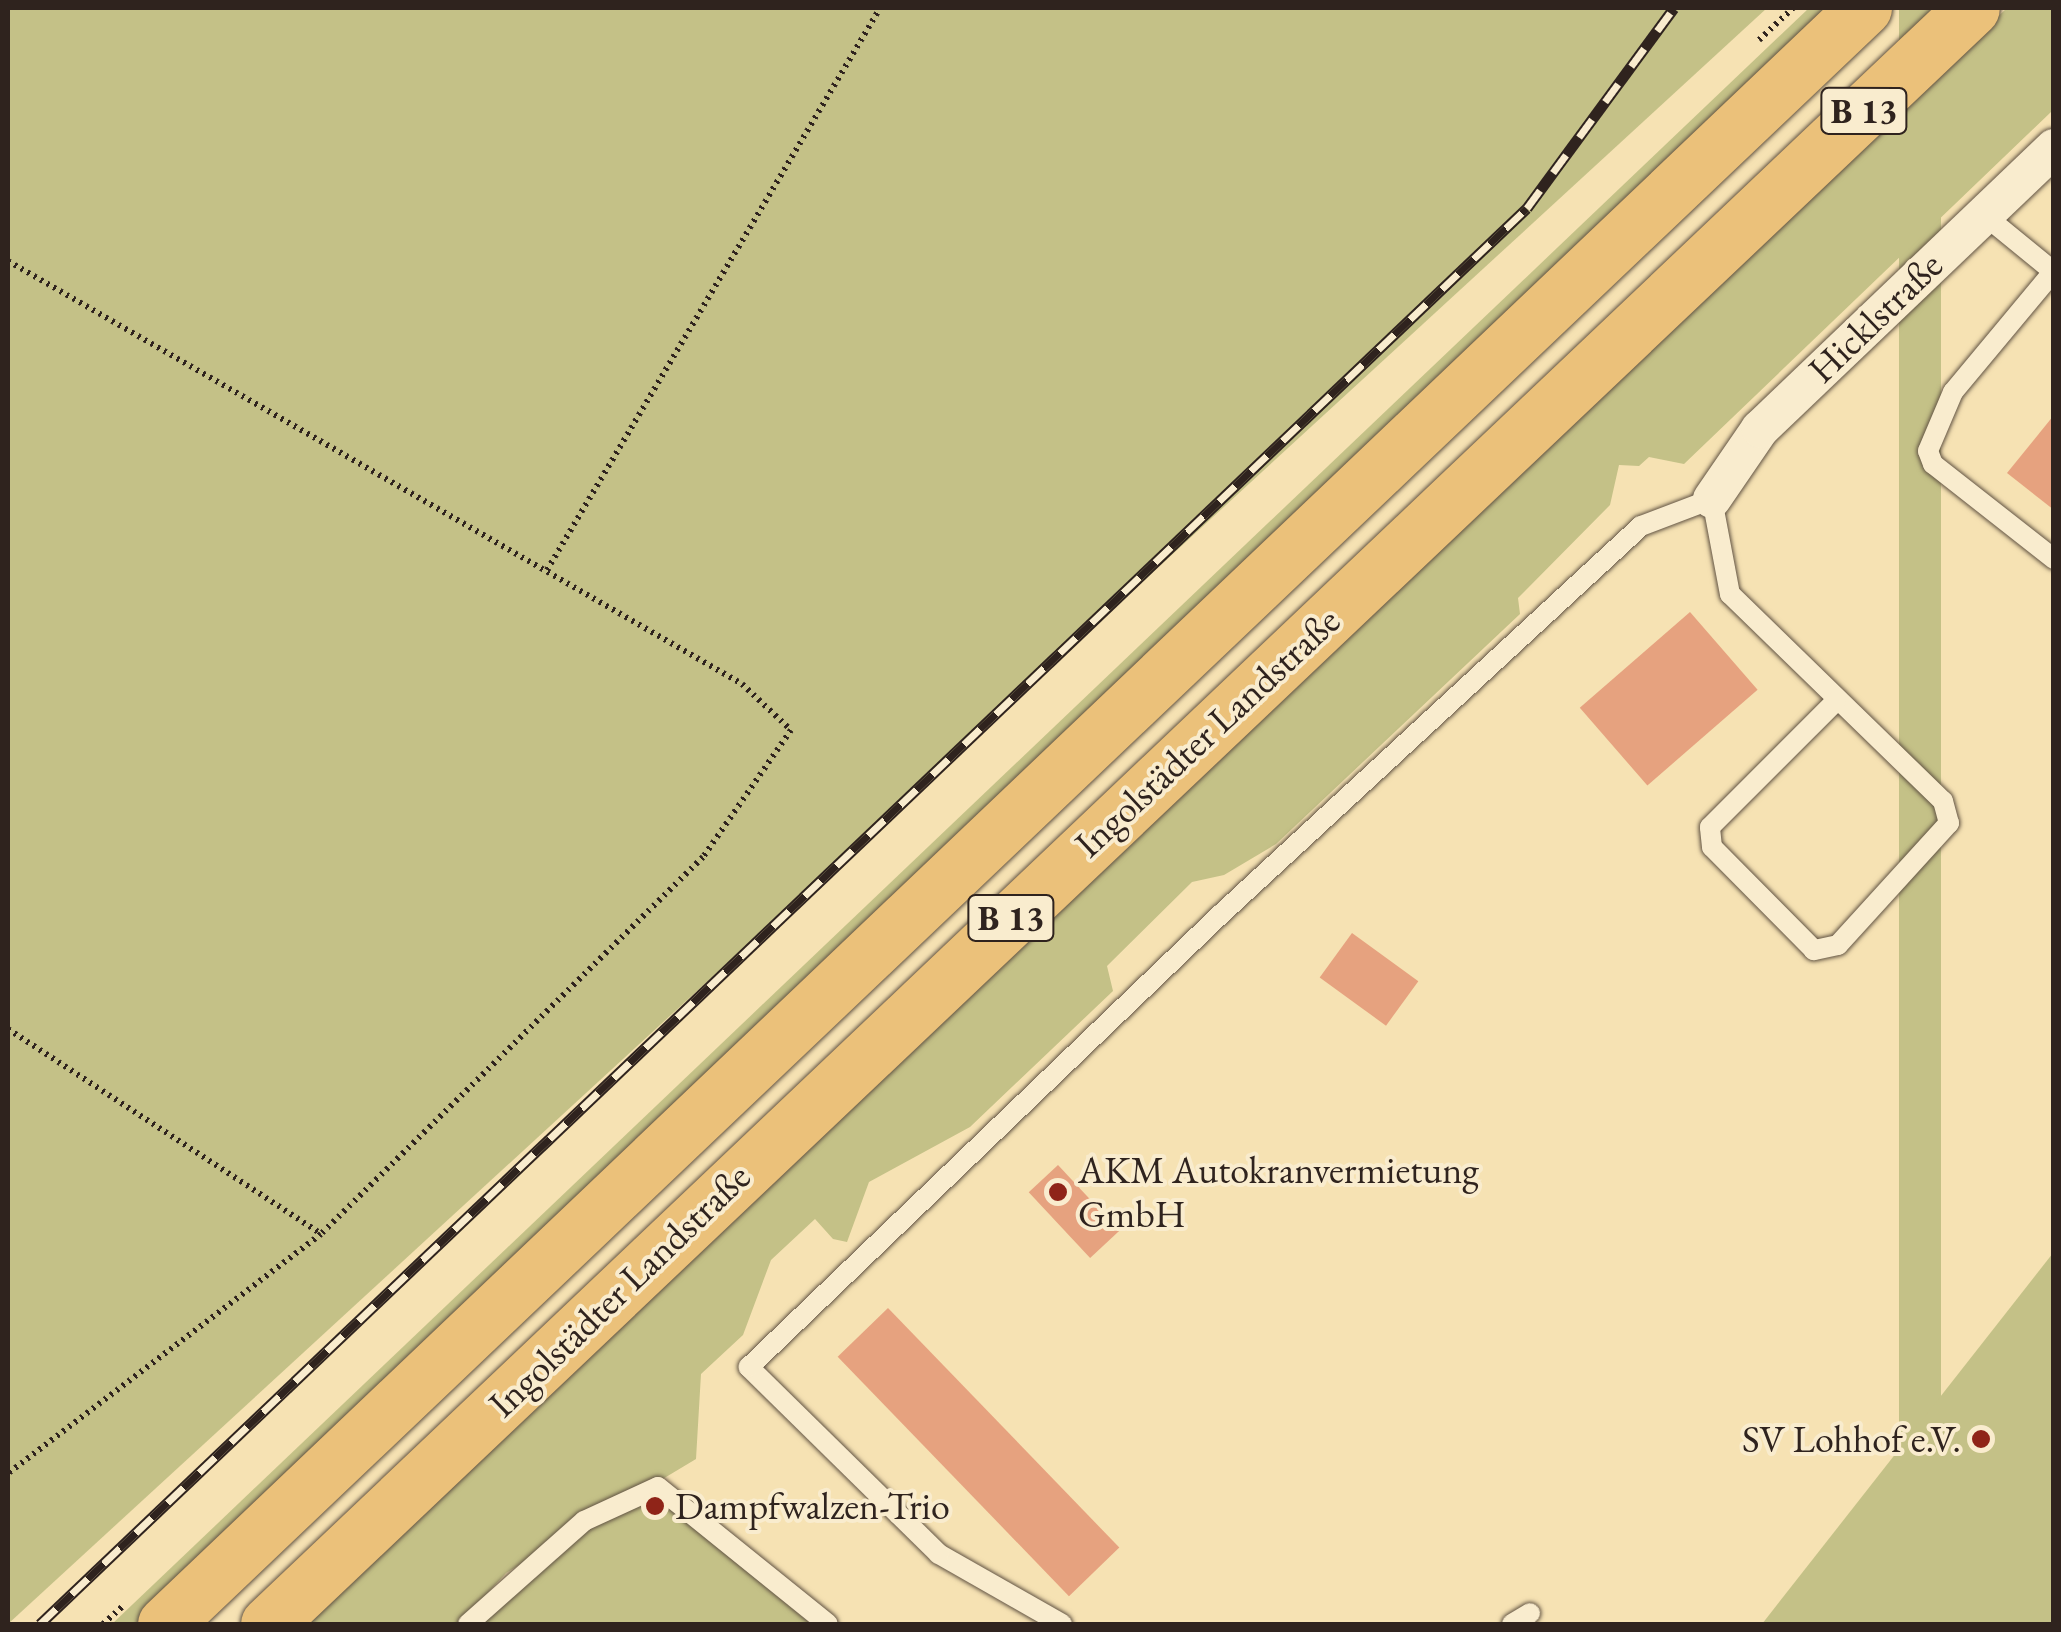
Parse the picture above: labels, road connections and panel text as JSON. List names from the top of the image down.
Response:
{
  "streets": {
    "main road": ["B 13", "Ingolstädter Landstraße"],
    "street": ["Hicklstraße"]
  },
  "places": ["AKM Autokranvermietung GmbH", "SV Lohhof e.V.", "Dampfwalzen-Trio"]
}
